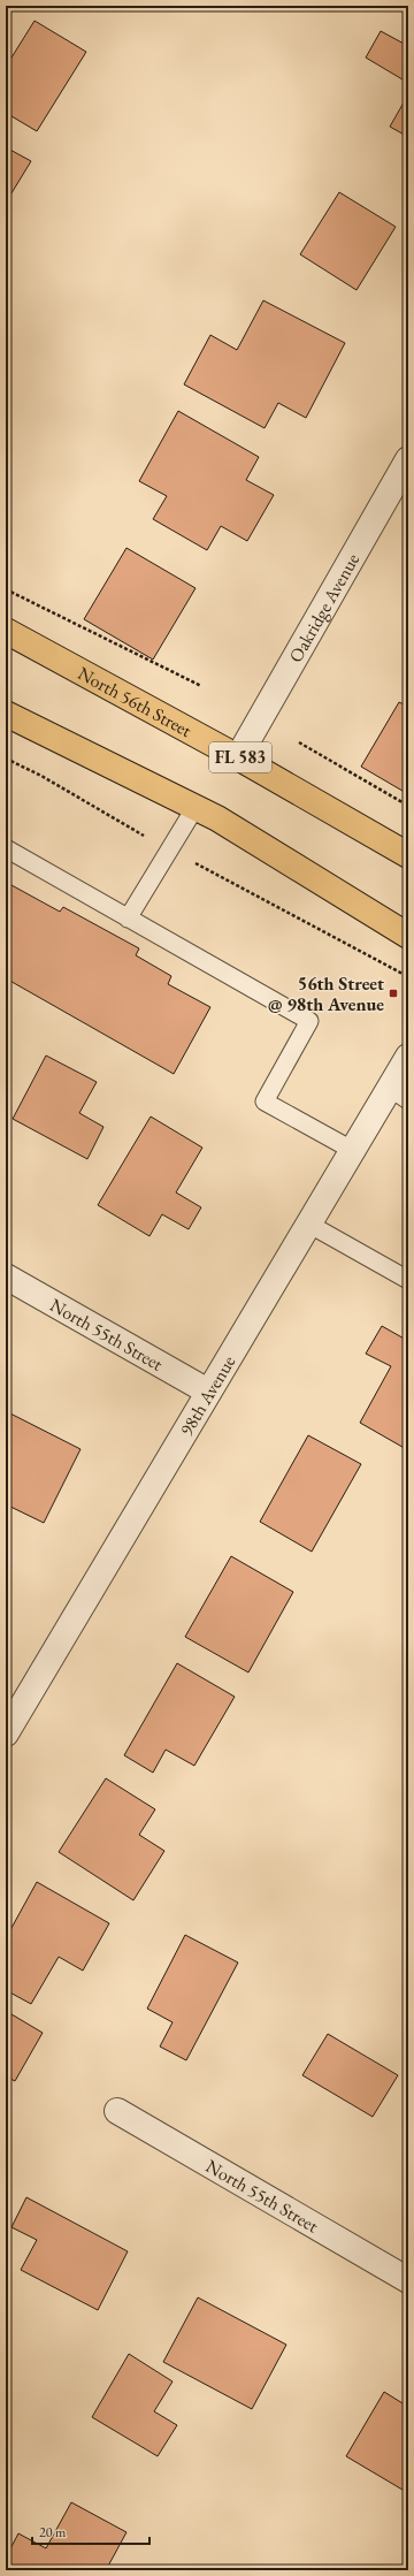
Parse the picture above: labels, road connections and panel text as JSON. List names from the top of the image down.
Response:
{
  "streets": {
    "main road": ["North 56th Street", "FL 583"],
    "street": ["Oakridge Avenue", "North 55th Street", "98th Avenue"]
  },
  "crossings": [
    ["Oakridge Avenue", "North 56th Street"],
    ["North 55th Street", "98th Avenue"]
  ],
  "places": {
    "transit": ["56th Street @ 98th Avenue"]
  },
  "scale_bar": "20 m"
}
